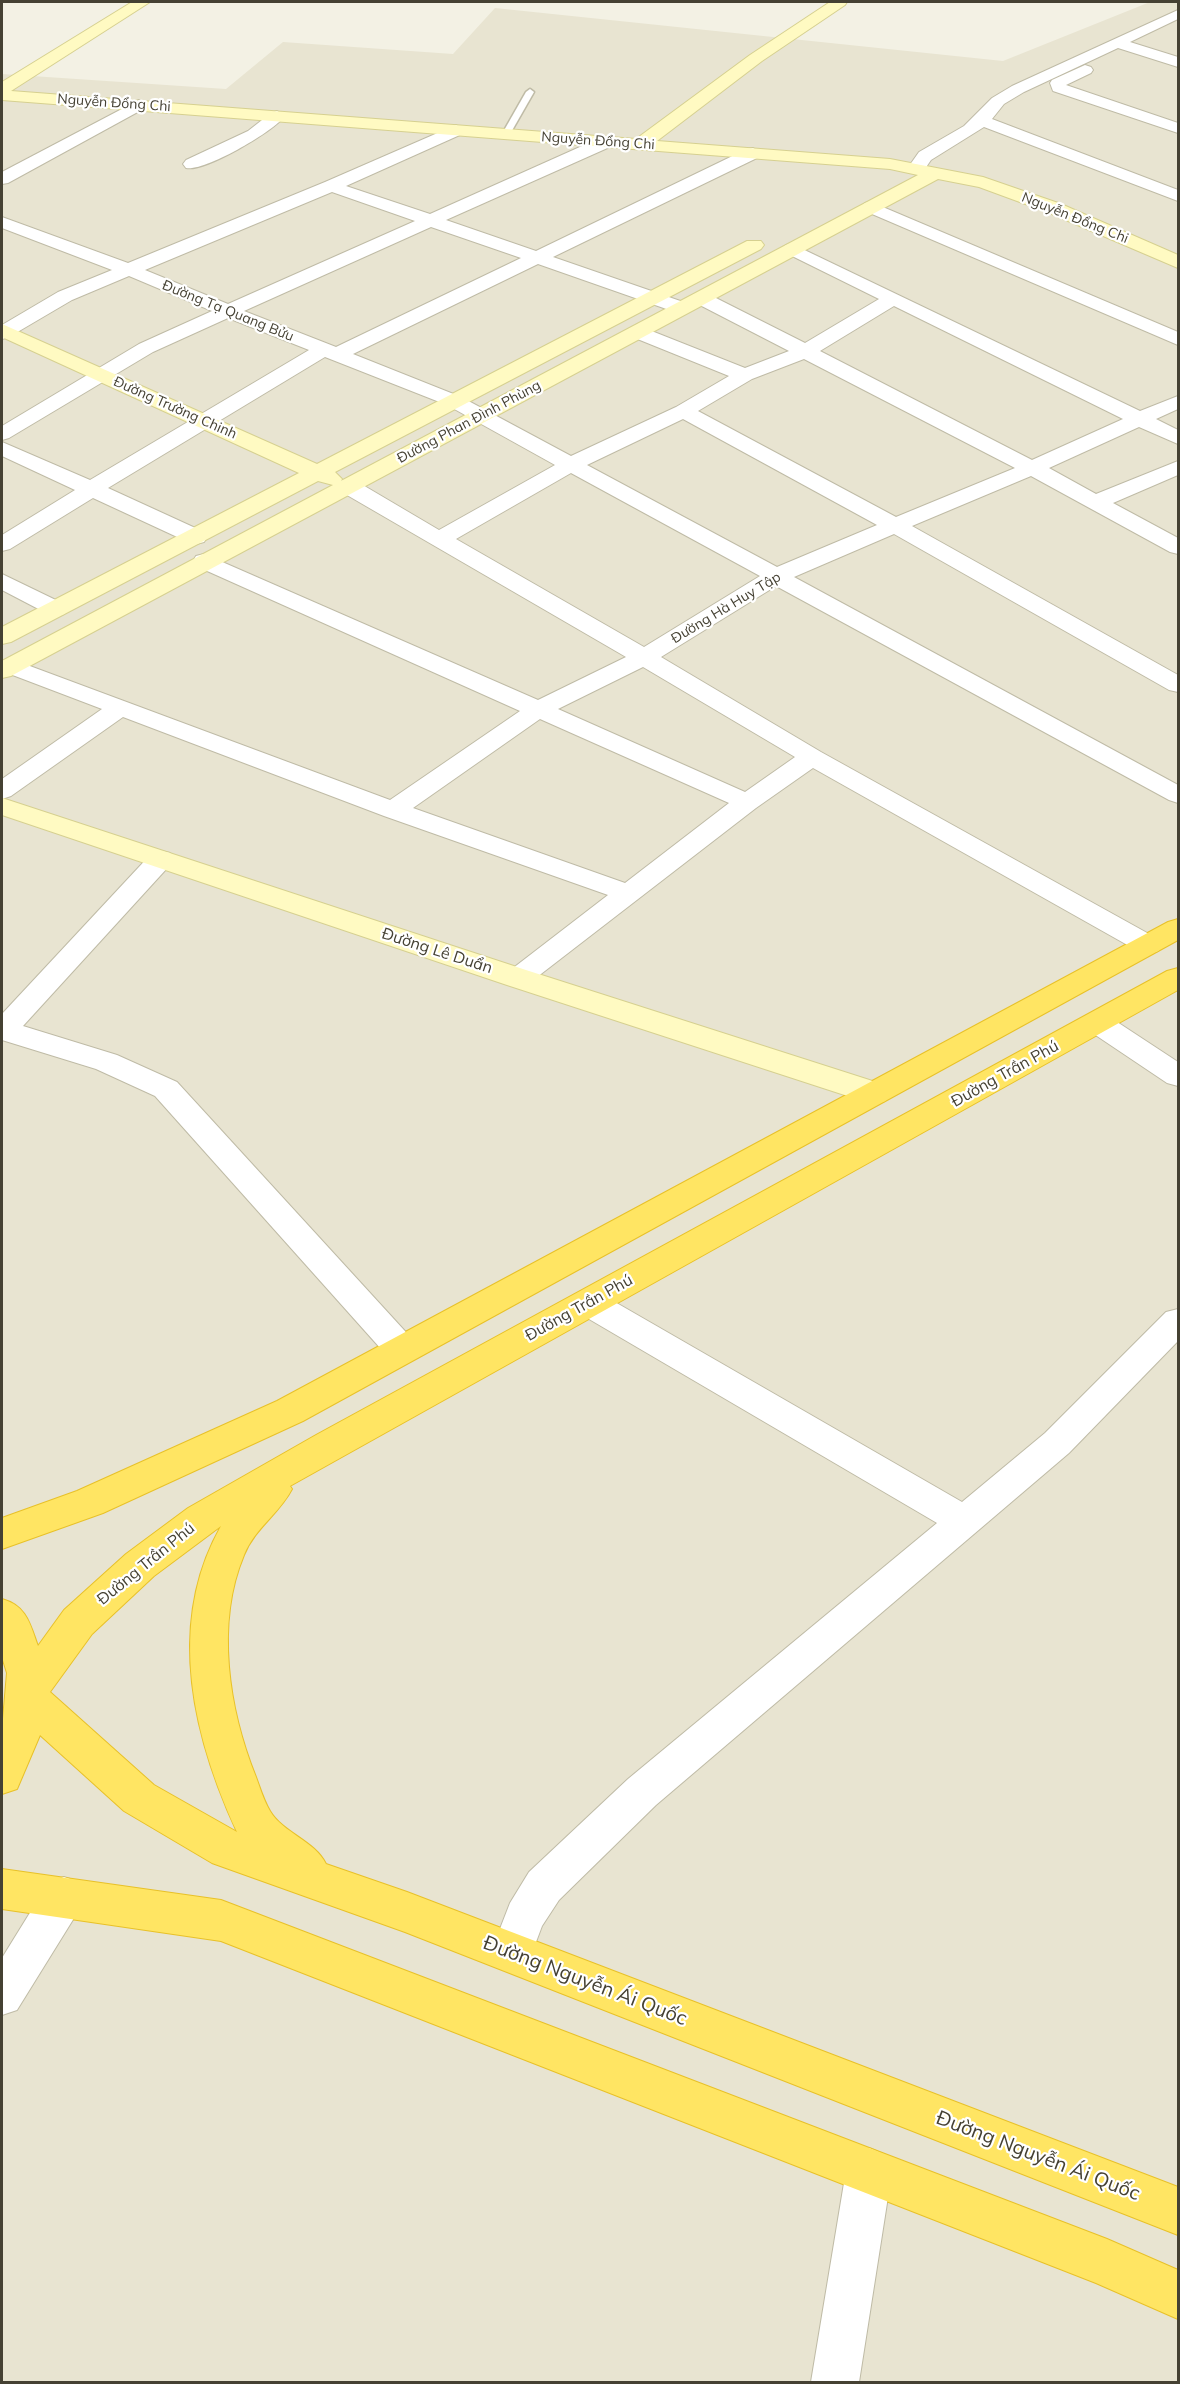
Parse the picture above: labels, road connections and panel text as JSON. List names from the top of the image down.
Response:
{
  "streets": {
    "highway": ["Đường Trần Phú", "Đường Nguyễn Ái Quốc"],
    "street": [
      "Nguyễn Đổng Chi",
      "Đường Tạ Quang Bửu",
      "Đường Trường Chinh",
      "Đường Phan Đình Phùng",
      "Đường Hà Huy Tập",
      "Đường Lê Duẩn"
    ]
  },
  "crossings": [
    ["Nguyễn Đổng Chi", "Đường Phan Đình Phùng"],
    ["Đường Tạ Quang Bửu", "Đường Phan Đình Phùng"],
    ["Đường Tạ Quang Bửu", "Đường Hà Huy Tập"],
    ["Đường Trường Chinh", "Đường Phan Đình Phùng"],
    ["Đường Trần Phú", "Đường Nguyễn Ái Quốc"]
  ]
}
